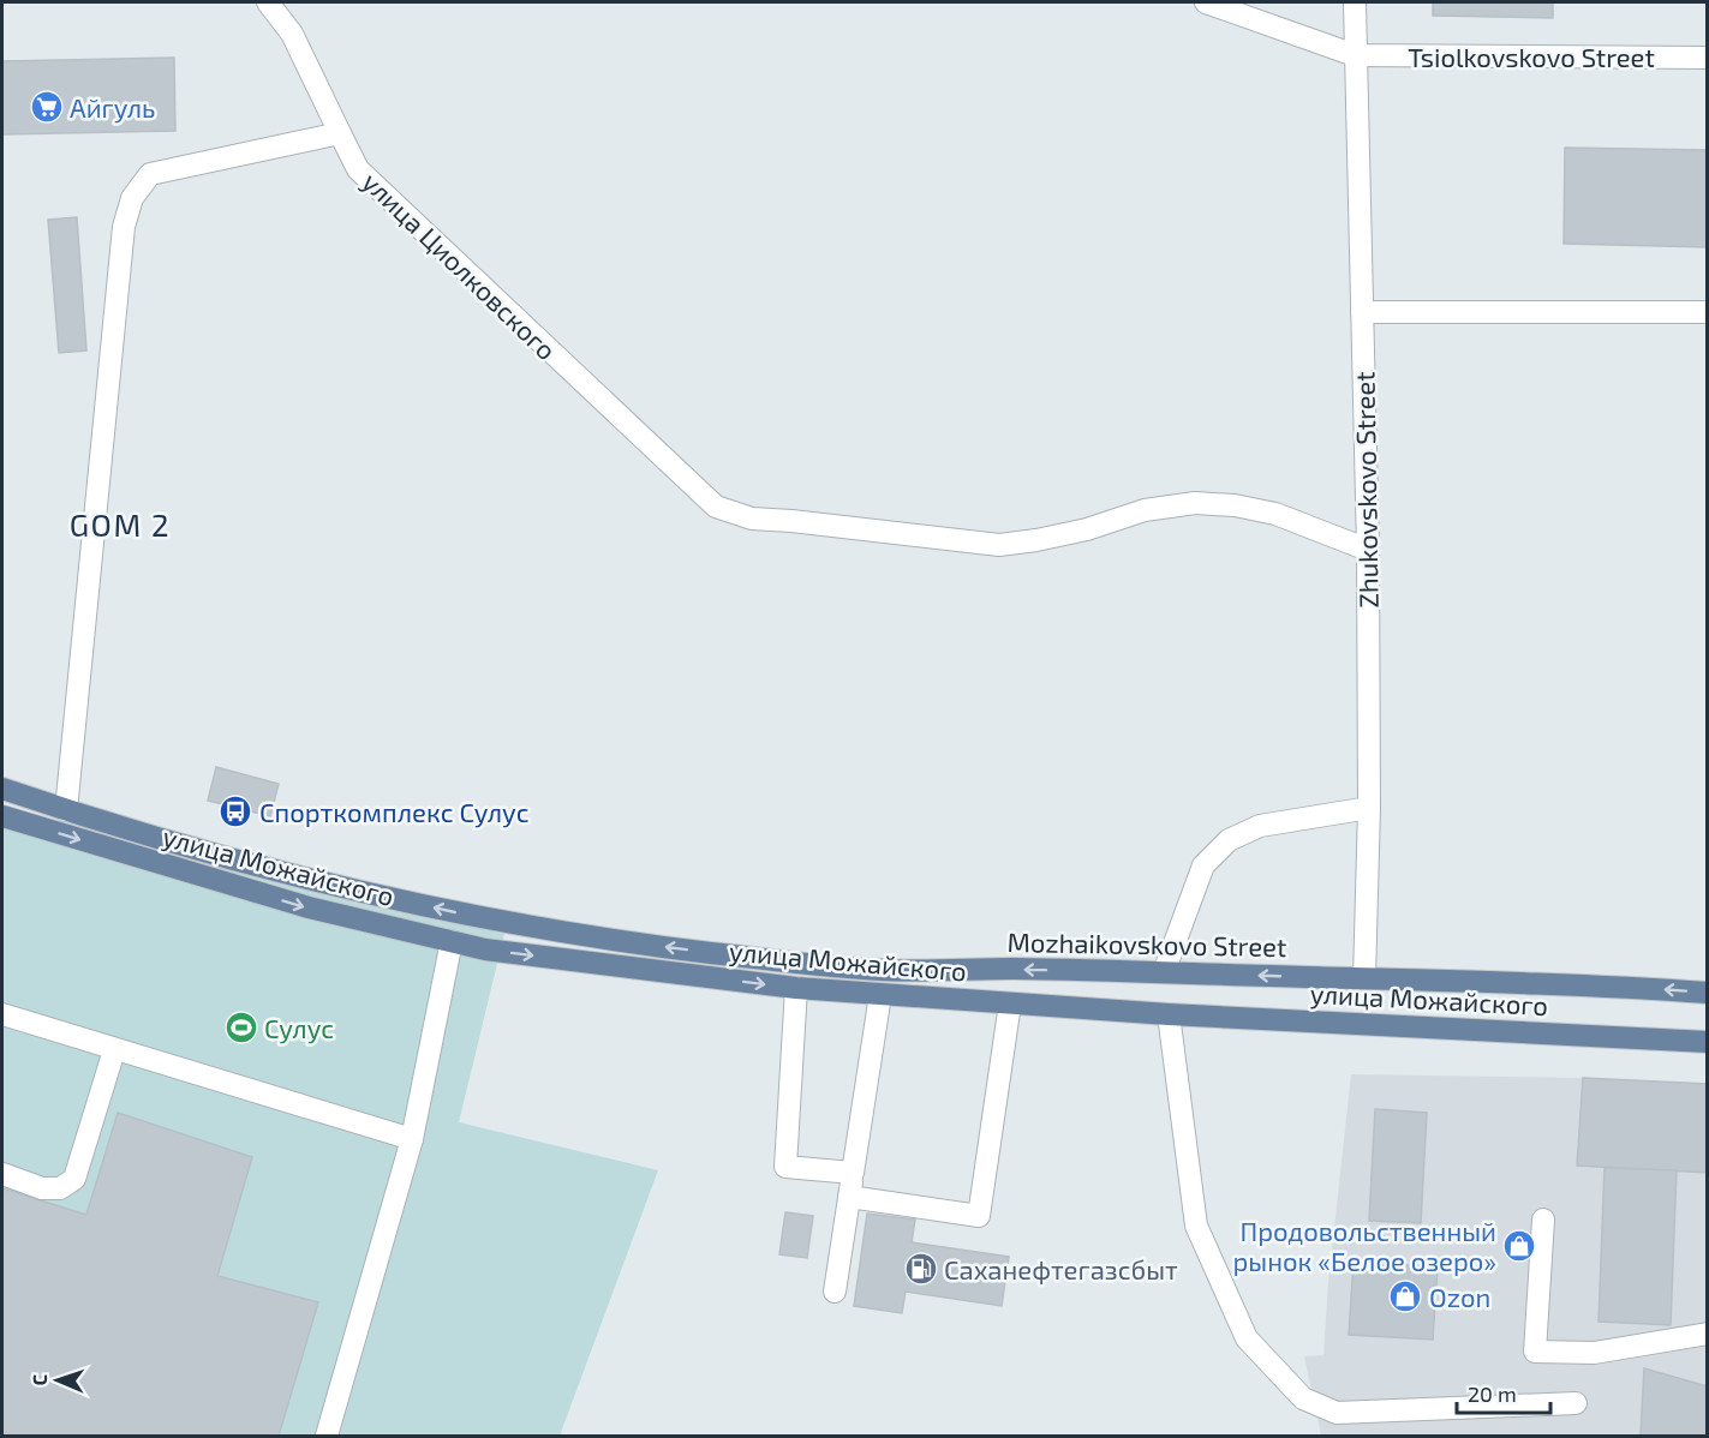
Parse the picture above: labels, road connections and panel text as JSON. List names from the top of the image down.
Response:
{
  "streets": {
    "main road": ["улица Можайского", "Mozhaikovskovo Street"],
    "street": ["Tsiolkovskovo Street", "улица Циолковского", "Zhukovskovo Street"]
  },
  "crossings": [
    ["Tsiolkovskovo Street", "Zhukovskovo Street"],
    ["улица Циолковского", "Zhukovskovo Street"],
    ["Zhukovskovo Street", "Mozhaikovskovo Street"]
  ],
  "one_way": ["улица Можайского", "Mozhaikovskovo Street"],
  "districts": ["GOM 2"],
  "places": {
    "supermarket": ["Айгуль"],
    "bus stop": ["Спорткомплекс Сулус"],
    "sports": ["Сулус"],
    "shop": ["Продовольственный рынок «Белое озеро»", "Ozon"],
    "fuel station": ["Саханефтегазсбыт"]
  },
  "scale_bar": "20 m",
  "north": "left"
}
